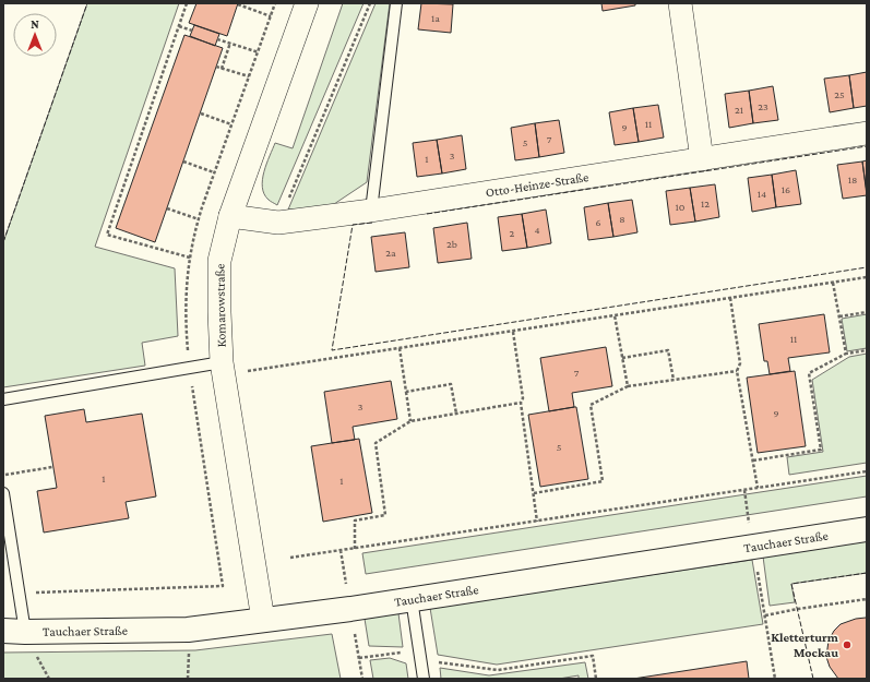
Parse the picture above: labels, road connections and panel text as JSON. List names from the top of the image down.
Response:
{
  "streets": {
    "street": ["Otto-Heinze-Straße", "Komarowstraße", "Tauchaer Straße"]
  },
  "crossings": [
    ["Otto-Heinze-Straße", "Komarowstraße"],
    ["Komarowstraße", "Tauchaer Straße"]
  ],
  "places": ["Kletterturm Mockau"],
  "house_numbers": [
    "1a",
    "25",
    "23",
    "21",
    "11",
    "9",
    "7",
    "5",
    "3",
    "1",
    "18",
    "16",
    "14",
    "12",
    "10",
    "8",
    "6",
    "4",
    "2",
    "2b",
    "2a",
    "11",
    "7",
    "3",
    "9",
    "5",
    "1",
    "1"
  ],
  "north": "top"
}
